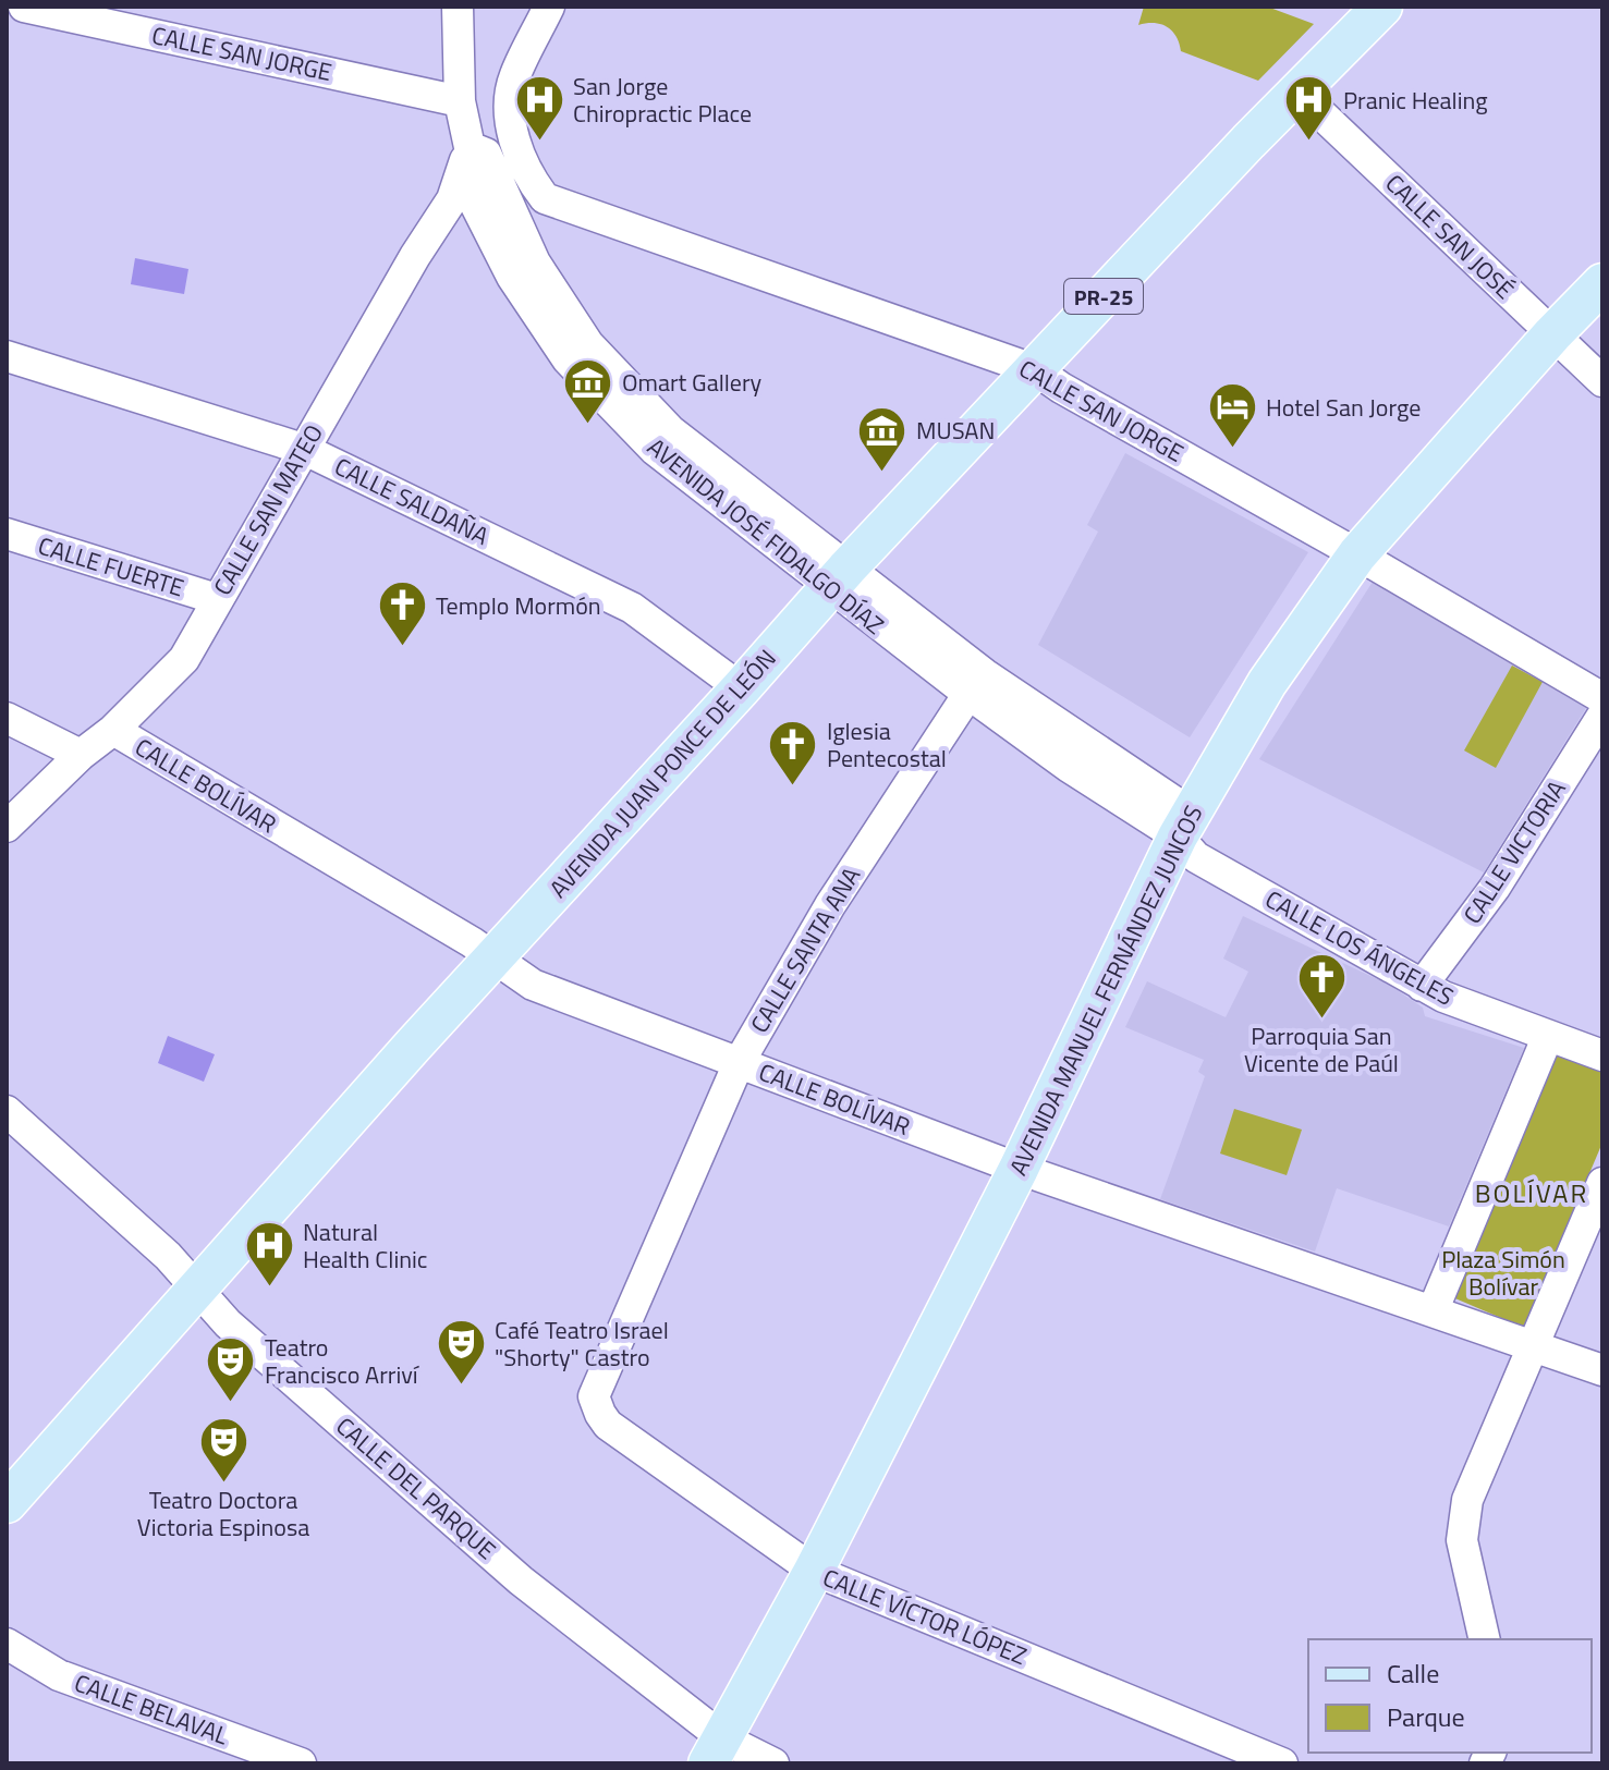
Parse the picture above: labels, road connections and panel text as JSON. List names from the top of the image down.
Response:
{
  "streets": {
    "main road": ["PR-25", "AVENIDA JUAN PONCE DE LEÓN", "AVENIDA MANUEL FERNÁNDEZ JUNCOS"],
    "street": [
      "CALLE SAN JORGE",
      "CALLE SAN JOSÉ",
      "CALLE SALDAÑA",
      "CALLE SAN MATEO",
      "AVENIDA JOSÉ FIDALGO DÍAZ",
      "CALLE FUERTE",
      "CALLE BOLÍVAR",
      "CALLE VICTORIA",
      "CALLE LOS ÁNGELES",
      "CALLE SANTA ANA",
      "CALLE DEL PARQUE",
      "CALLE VÍCTOR LÓPEZ",
      "CALLE BELAVAL"
    ]
  },
  "crossings": [
    ["CALLE SAN JORGE", "PR-25"],
    ["CALLE SAN JORGE", "AVENIDA JOSÉ FIDALGO DÍAZ"],
    ["CALLE SAN JORGE", "AVENIDA MANUEL FERNÁNDEZ JUNCOS"],
    ["CALLE SAN JOSÉ", "PR-25"],
    ["CALLE SAN JOSÉ", "AVENIDA MANUEL FERNÁNDEZ JUNCOS"],
    ["PR-25", "AVENIDA JOSÉ FIDALGO DÍAZ"],
    ["PR-25", "AVENIDA JUAN PONCE DE LEÓN"],
    ["PR-25", "CALLE BOLÍVAR"],
    ["PR-25", "CALLE DEL PARQUE"],
    ["CALLE SALDAÑA", "CALLE SAN MATEO"],
    ["CALLE SALDAÑA", "AVENIDA JUAN PONCE DE LEÓN"],
    ["CALLE SAN MATEO", "AVENIDA JOSÉ FIDALGO DÍAZ"],
    ["CALLE SAN MATEO", "CALLE FUERTE"],
    ["CALLE SAN MATEO", "CALLE BOLÍVAR"],
    ["AVENIDA JOSÉ FIDALGO DÍAZ", "AVENIDA JUAN PONCE DE LEÓN"],
    ["AVENIDA JOSÉ FIDALGO DÍAZ", "CALLE LOS ÁNGELES"],
    ["AVENIDA JOSÉ FIDALGO DÍAZ", "CALLE SANTA ANA"],
    ["AVENIDA JOSÉ FIDALGO DÍAZ", "AVENIDA MANUEL FERNÁNDEZ JUNCOS"],
    ["AVENIDA JUAN PONCE DE LEÓN", "CALLE BOLÍVAR"],
    ["CALLE BOLÍVAR", "CALLE SANTA ANA"],
    ["CALLE BOLÍVAR", "AVENIDA MANUEL FERNÁNDEZ JUNCOS"],
    ["CALLE VICTORIA", "CALLE LOS ÁNGELES"],
    ["CALLE LOS ÁNGELES", "AVENIDA MANUEL FERNÁNDEZ JUNCOS"],
    ["CALLE SANTA ANA", "CALLE VÍCTOR LÓPEZ"],
    ["AVENIDA MANUEL FERNÁNDEZ JUNCOS", "CALLE DEL PARQUE"],
    ["AVENIDA MANUEL FERNÁNDEZ JUNCOS", "CALLE VÍCTOR LÓPEZ"]
  ],
  "districts": ["BOLÍVAR"],
  "parks": ["Plaza Simón Bolívar"],
  "places": {
    "hospital": ["San Jorge Chiropractic Place", "Pranic Healing", "Natural Health Clinic"],
    "museum": ["Omart Gallery", "MUSAN"],
    "hotel": ["Hotel San Jorge"],
    "church": ["Templo Mormón", "Iglesia Pentecostal", "Parroquia San Vicente de Paúl"],
    "theatre": ["Café Teatro Israel \"Shorty\" Castro", "Teatro Francisco Arriví", "Teatro Doctora Victoria Espinosa"]
  },
  "legend": ["Calle", "Parque"]
}
